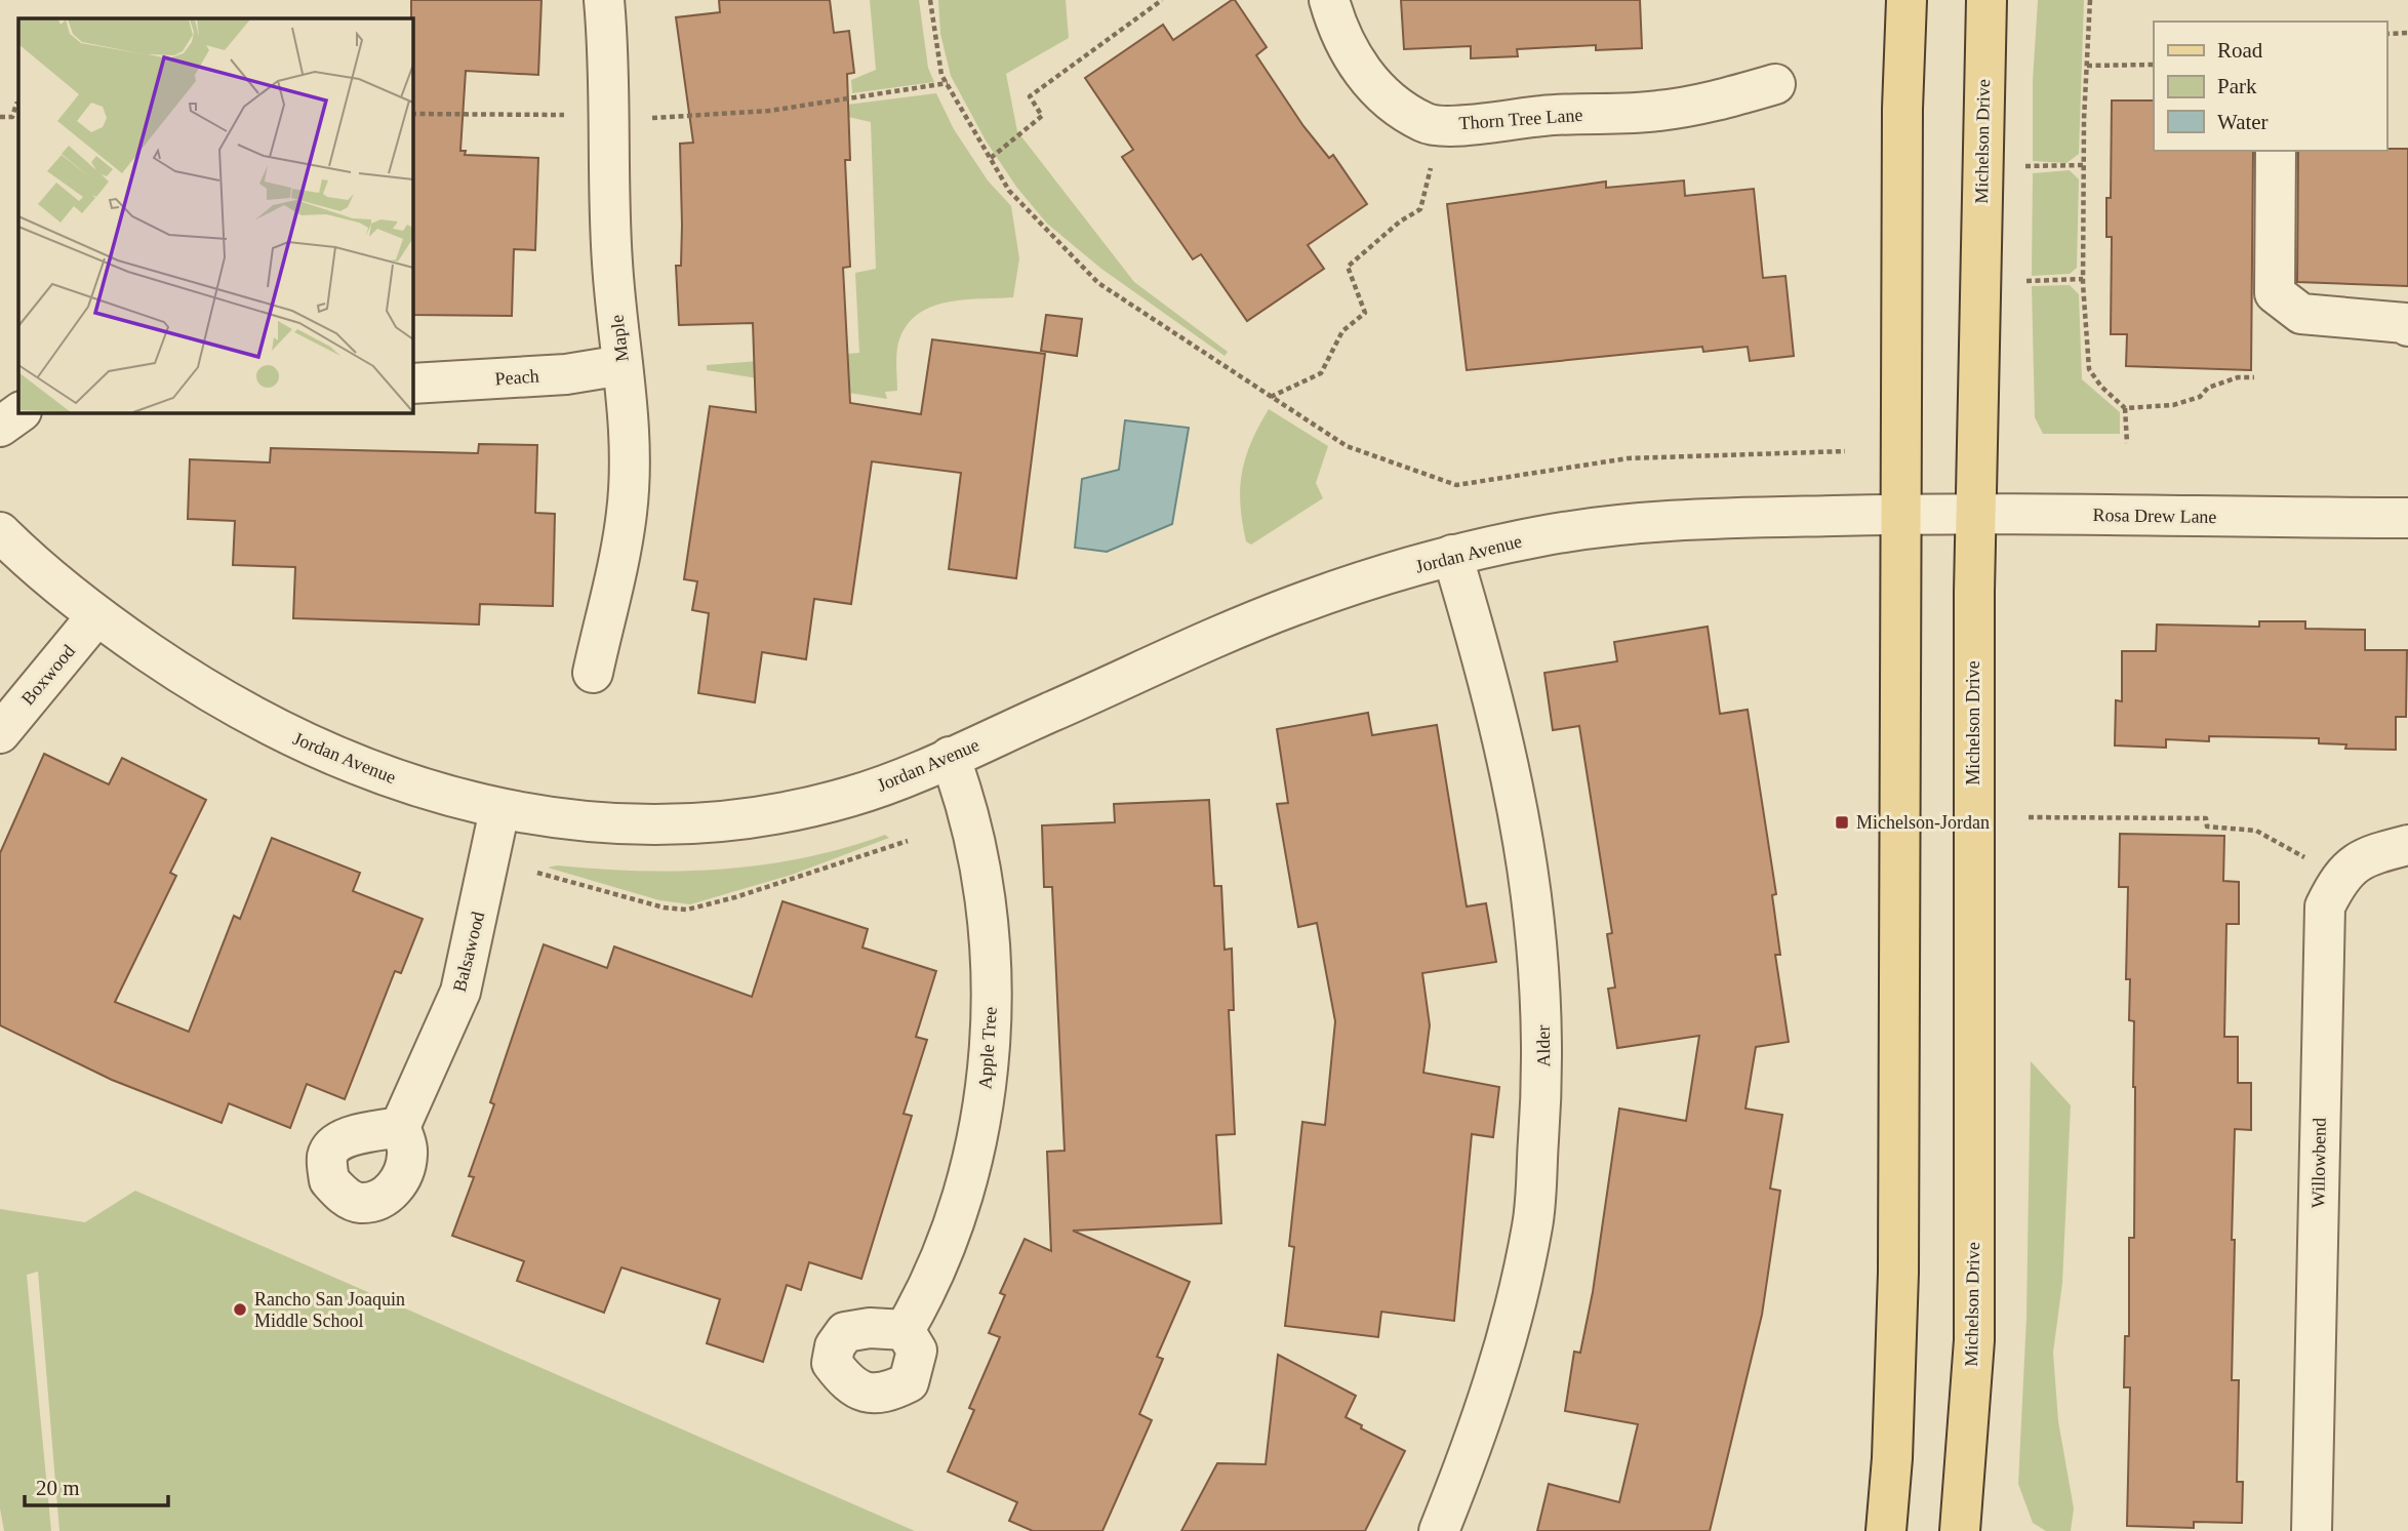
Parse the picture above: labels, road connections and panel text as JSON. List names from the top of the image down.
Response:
{
  "streets": {
    "main road": ["Michelson Drive"],
    "street": [
      "Thorn Tree Lane",
      "Maple",
      "Peach",
      "Rosa Drew Lane",
      "Jordan Avenue",
      "Boxwood",
      "Balsawood",
      "Alder",
      "Apple Tree",
      "Willowbend"
    ]
  },
  "crossings": [
    ["Michelson Drive", "Rosa Drew Lane"],
    ["Maple", "Peach"],
    ["Rosa Drew Lane", "Jordan Avenue"],
    ["Jordan Avenue", "Boxwood"],
    ["Jordan Avenue", "Balsawood"],
    ["Jordan Avenue", "Alder"],
    ["Jordan Avenue", "Apple Tree"]
  ],
  "places": {
    "transit": ["Michelson-Jordan"],
    "other": ["Rancho San Joaquin Middle School"]
  },
  "legend": ["Road", "Park", "Water"],
  "scale_bar": "20 m"
}
